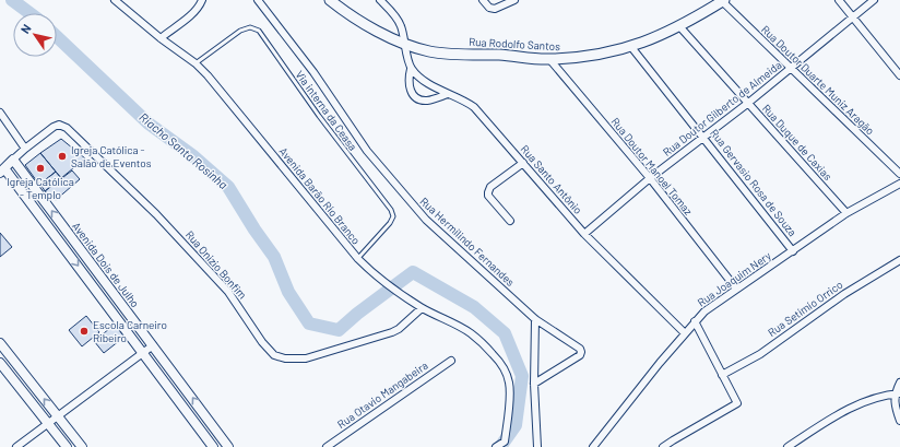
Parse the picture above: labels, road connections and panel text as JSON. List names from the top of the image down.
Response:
{
  "streets": {
    "main road": ["Rua Rodolfo Santos"],
    "street": [
      "Rua Doutor Duarte Muniz Aragão",
      "Rua Doutor Gilberto de Almeida",
      "Rua Duque de Caxias",
      "Rua Doutor Manoel Tomaz",
      "Rua Santo Antônio",
      "Rua Gervasio Rosa de Souza",
      "Avenida Barão Rio Branco",
      "Rua Hermilindo Fernandes",
      "Avenida Dois de Julho",
      "Rua Onizio Bonfim",
      "Rua Joaquim Nery",
      "Rua Setimio Orrico",
      "Rua Otavio Mangabeira"
    ],
    "lane": ["Via interna da Ceasa"]
  },
  "crossings": [
    ["Rua Rodolfo Santos", "Rua Doutor Duarte Muniz Aragão"],
    ["Rua Rodolfo Santos", "Rua Duque de Caxias"],
    ["Rua Rodolfo Santos", "Rua Doutor Manoel Tomaz"],
    ["Rua Rodolfo Santos", "Rua Gervasio Rosa de Souza"],
    ["Rua Doutor Duarte Muniz Aragão", "Rua Doutor Gilberto de Almeida"],
    ["Rua Doutor Gilberto de Almeida", "Rua Duque de Caxias"],
    ["Rua Doutor Gilberto de Almeida", "Rua Doutor Manoel Tomaz"],
    ["Rua Doutor Gilberto de Almeida", "Rua Santo Antônio"],
    ["Rua Doutor Gilberto de Almeida", "Rua Gervasio Rosa de Souza"],
    ["Via interna da Ceasa", "Avenida Barão Rio Branco"],
    ["Rua Duque de Caxias", "Rua Joaquim Nery"],
    ["Rua Doutor Manoel Tomaz", "Rua Joaquim Nery"],
    ["Rua Santo Antônio", "Rua Joaquim Nery"],
    ["Rua Gervasio Rosa de Souza", "Rua Joaquim Nery"],
    ["Avenida Barão Rio Branco", "Rua Onizio Bonfim"]
  ],
  "water": ["Riacho Santa Rosinha"],
  "places": ["Igreja Católica - Salão de Eventos", "Igreja Católica - Templo", "Escola Carneiro Ribeiro"],
  "north": "top left"
}
